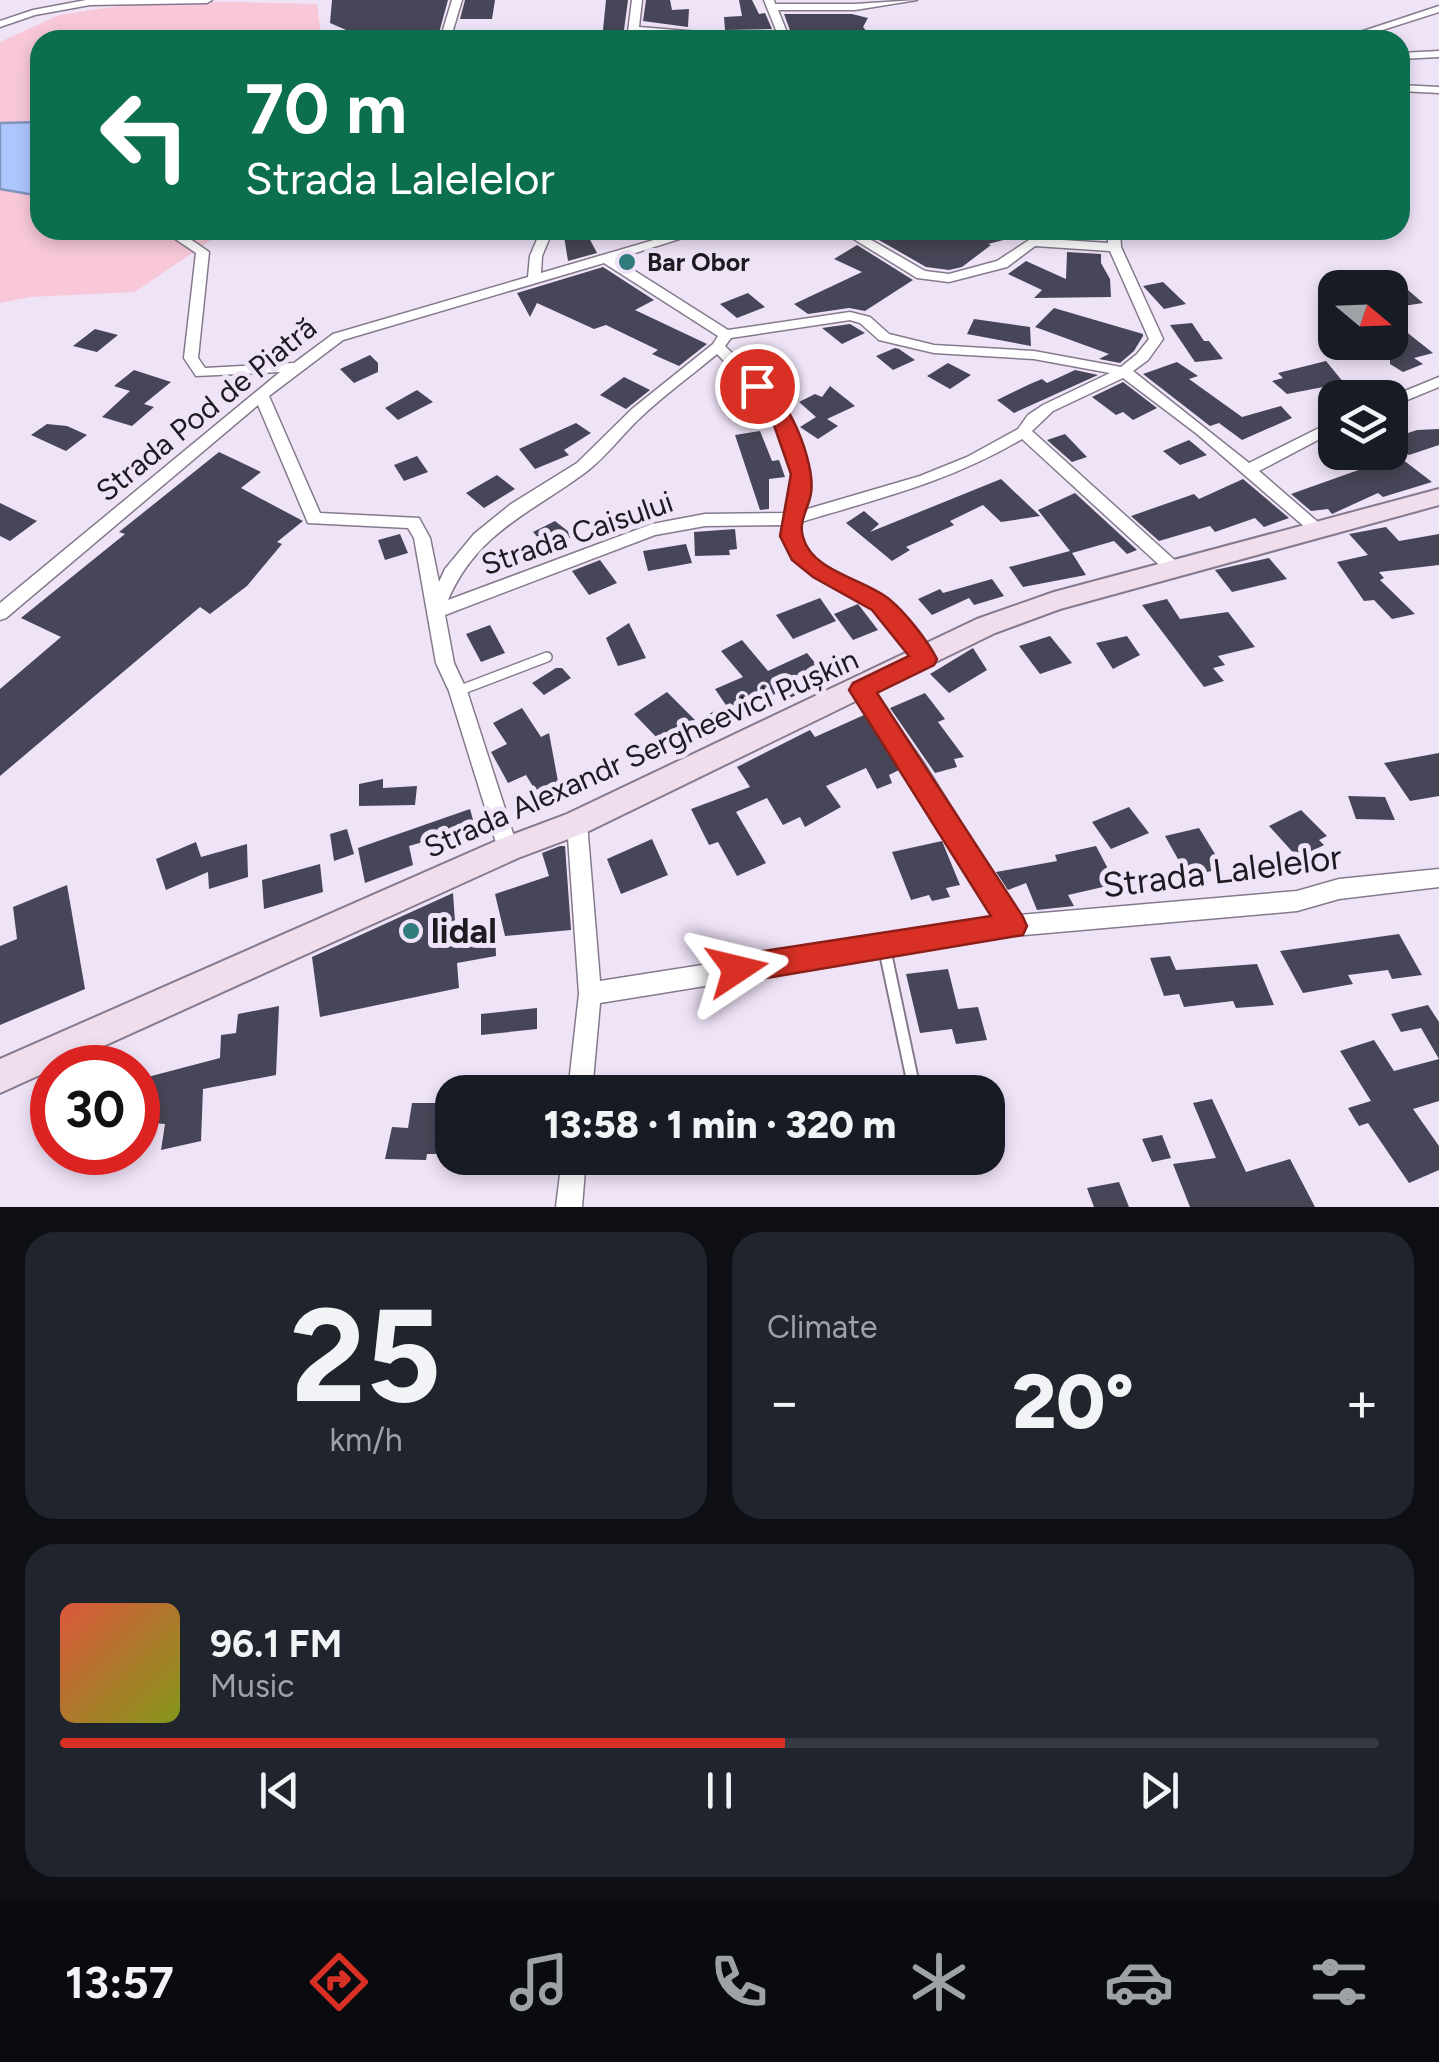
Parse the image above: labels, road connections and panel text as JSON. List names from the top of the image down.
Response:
{
  "streets": {
    "street": [
      "Strada Pod de Piatră",
      "Strada Caisului",
      "Strada Alexandr Sergheevici Pușkin",
      "Strada Lalelelor"
    ]
  },
  "places": ["Bar Obor", "lidal"],
  "north": "right",
  "page": {
    "turn": ["70 m", "Strada Lalelelor"],
    "limit": "30",
    "trip": "13:58 · 1 min · 320 m",
    "tile": [
      ["25", "km/h"],
      "Climate"
    ],
    "heat": ["−", "20°", "+"],
    "song": ["96.1 FM", "Music"],
    "tabs": "13:57"
  }
}
